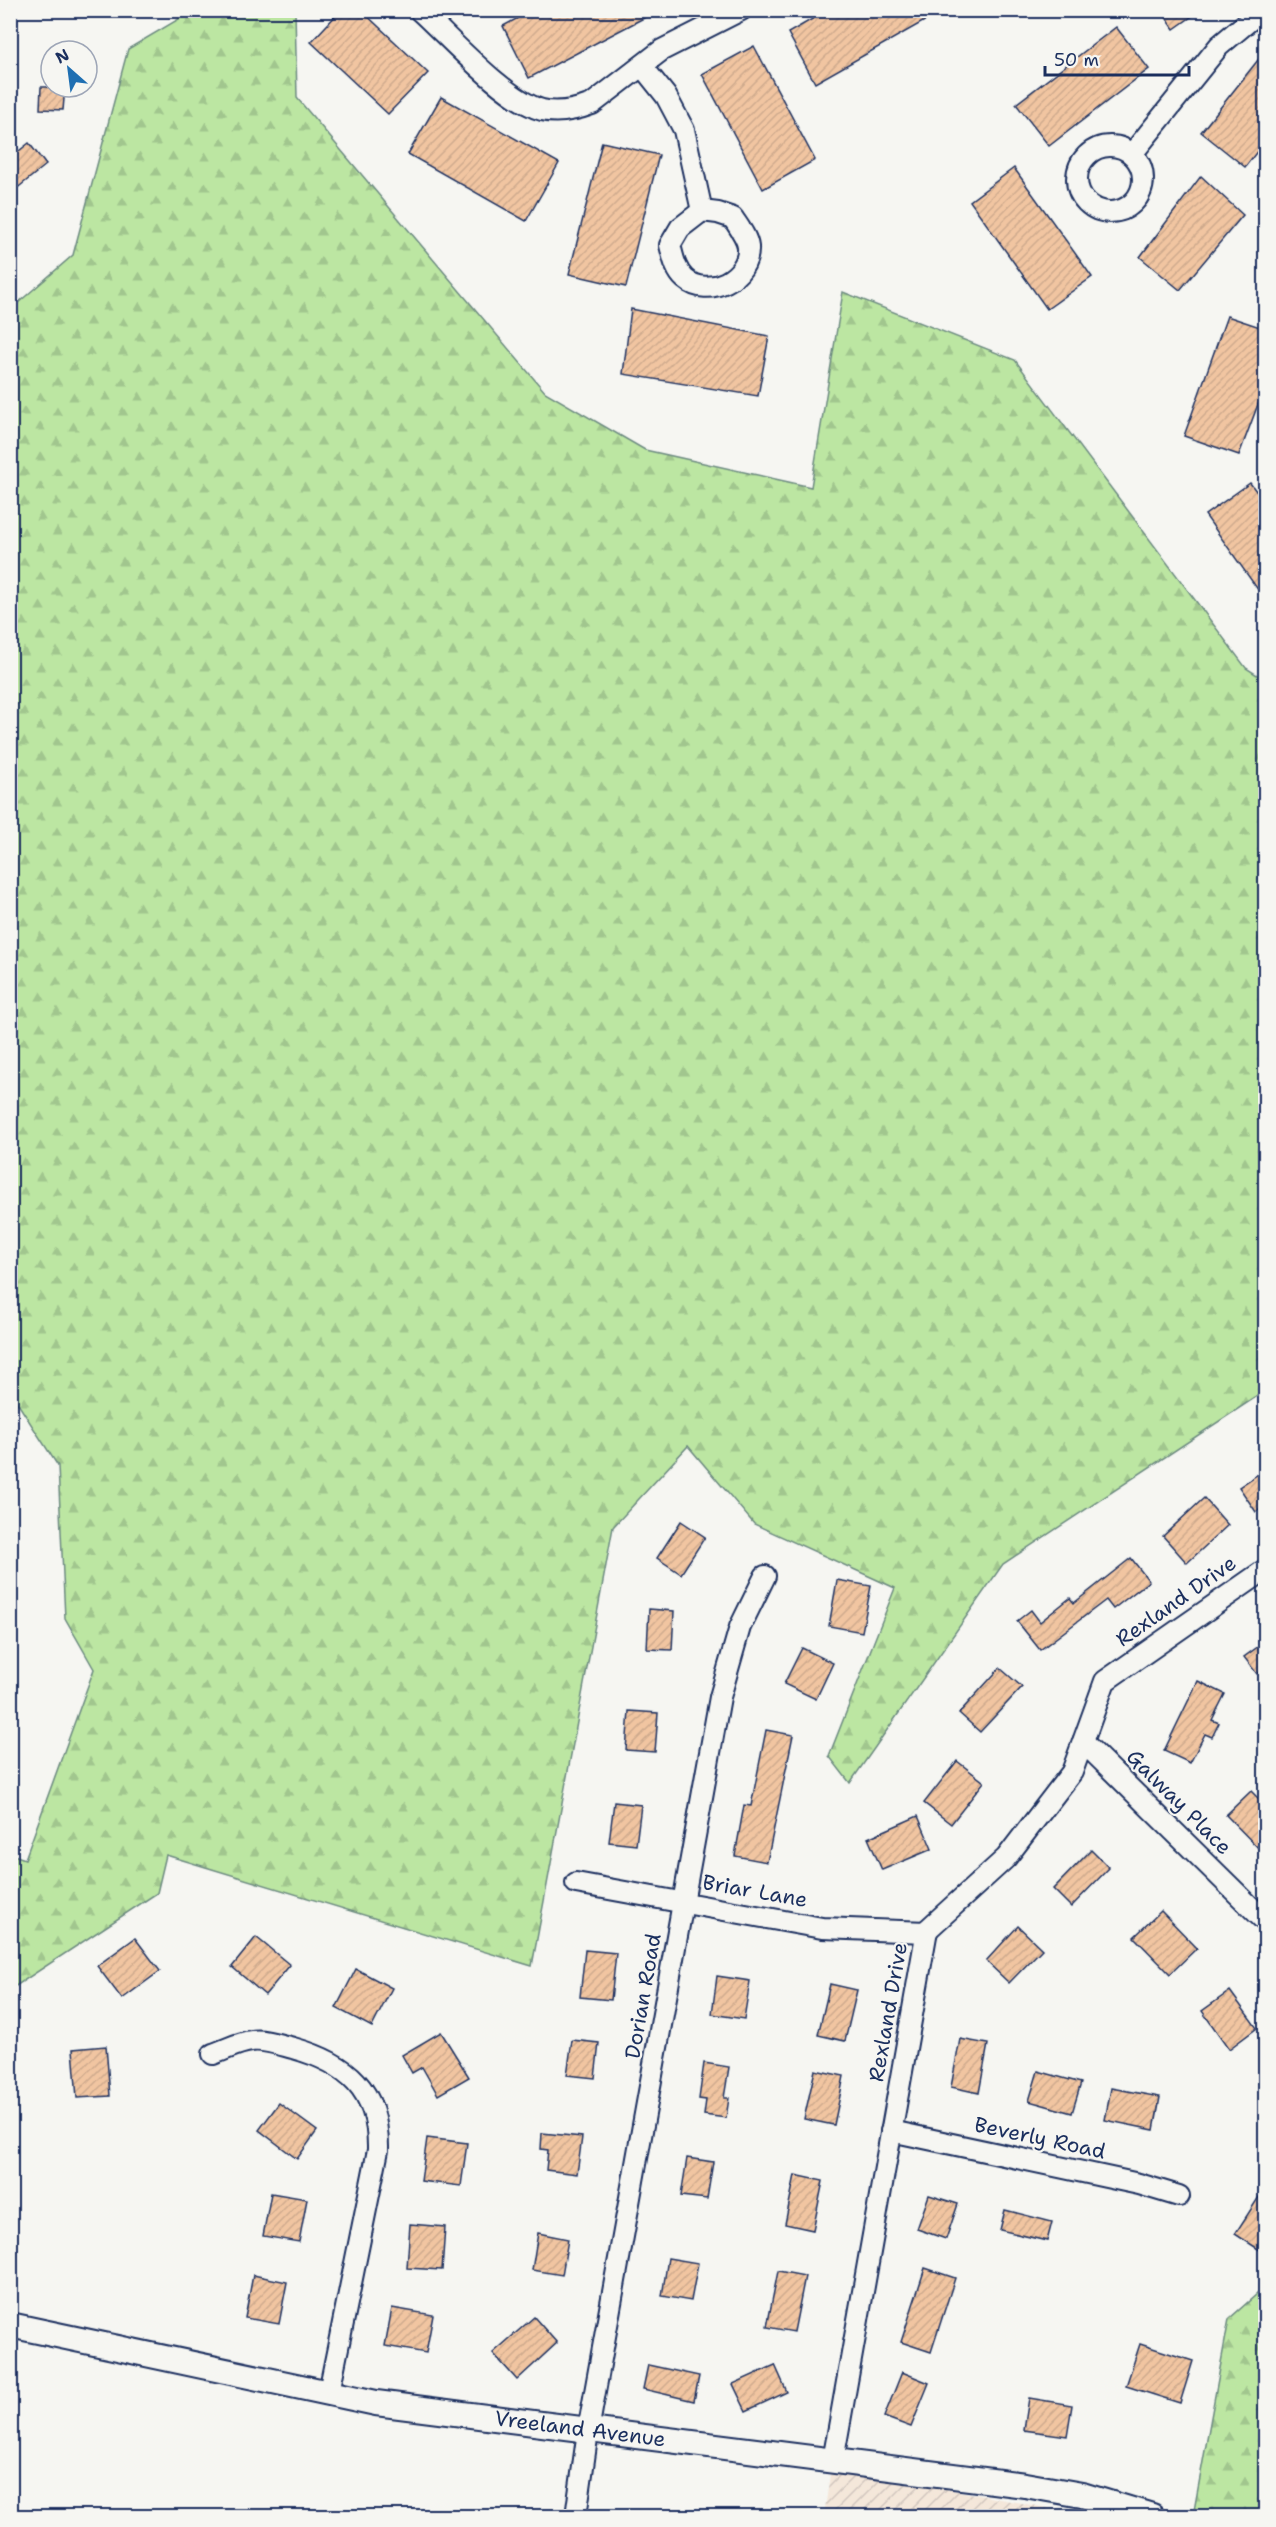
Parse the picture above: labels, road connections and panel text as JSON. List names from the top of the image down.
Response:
{
  "streets": {
    "street": [
      "Rexland Drive",
      "Galway Place",
      "Briar Lane",
      "Dorian Road",
      "Beverly Road",
      "Vreeland Avenue"
    ]
  },
  "crossings": [
    ["Rexland Drive", "Galway Place"],
    ["Rexland Drive", "Briar Lane"],
    ["Rexland Drive", "Beverly Road"],
    ["Rexland Drive", "Vreeland Avenue"],
    ["Briar Lane", "Dorian Road"],
    ["Dorian Road", "Vreeland Avenue"]
  ],
  "scale_bar": "50 m",
  "north": "top left"
}
